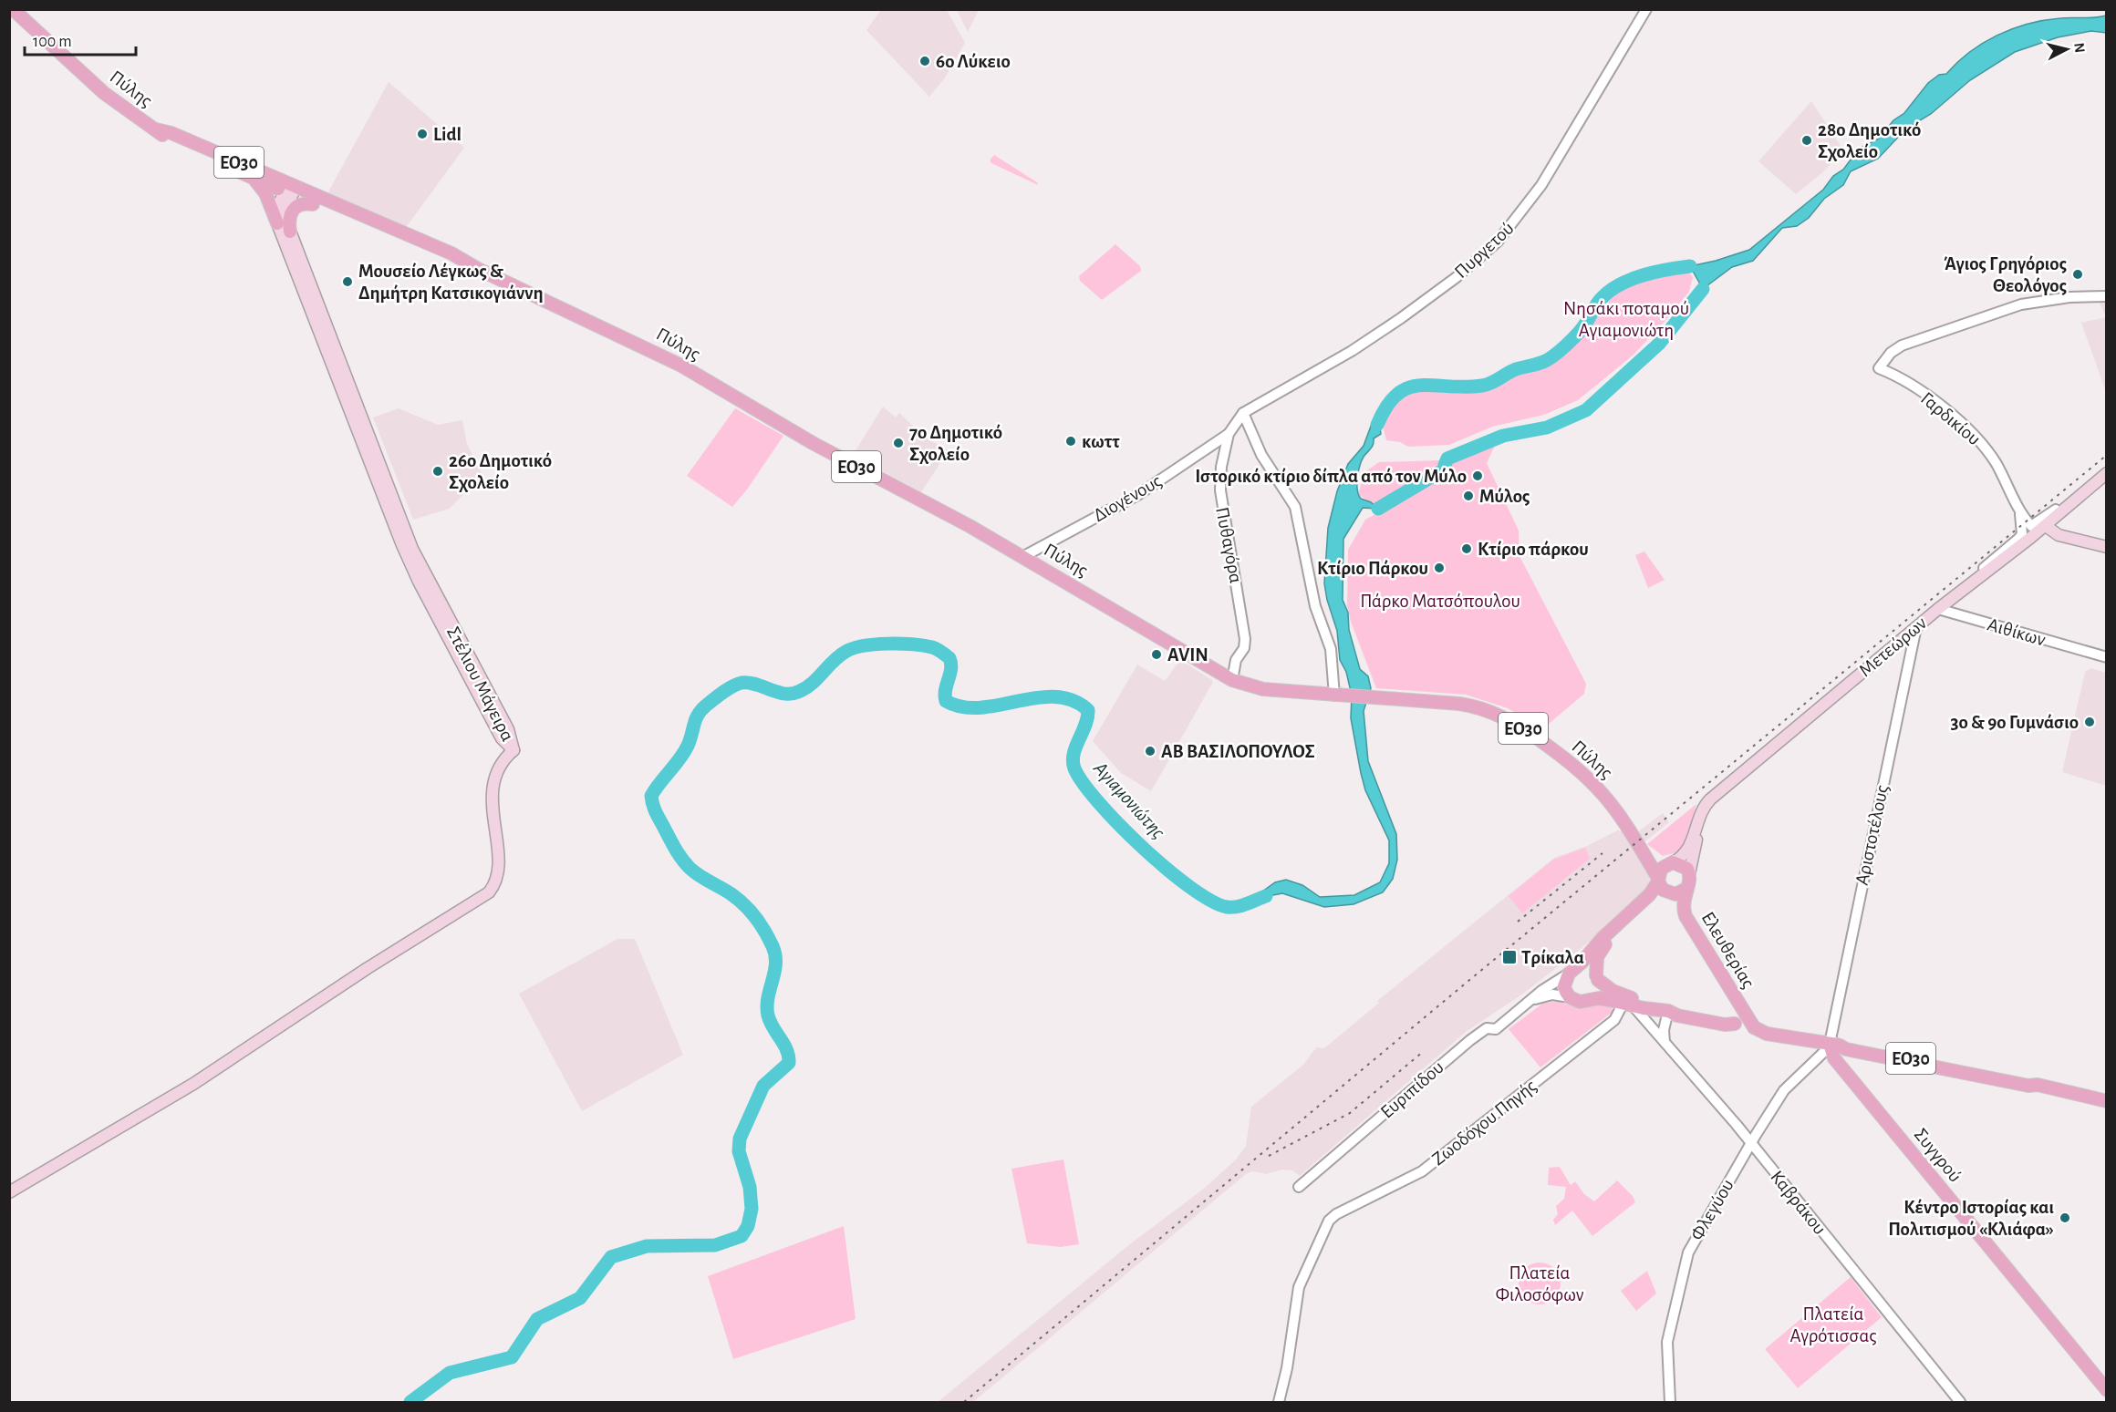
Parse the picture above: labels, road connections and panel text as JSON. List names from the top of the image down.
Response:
{
  "streets": {
    "main road": [
      "Πύλης",
      "ΕΟ30",
      "Μετεώρων",
      "Στέλιου Μάγειρα",
      "Ελευθερίας",
      "Συγγρού"
    ],
    "street": [
      "Πυργετού",
      "Γαρδικίου",
      "Διογένους",
      "Πυθαγόρα",
      "Αιθίκων",
      "Αριστοτέλους",
      "Ευριπίδου",
      "Ζωοδόχου Πηγής",
      "Καβράκου",
      "Φλεγύου"
    ]
  },
  "crossings": [
    ["Πύλης", "ΕΟ30"],
    ["Πύλης", "Διογένους"],
    ["Πύλης", "Πυθαγόρα"],
    ["Πύλης", "Στέλιου Μάγειρα"],
    ["ΕΟ30", "Μετεώρων"],
    ["ΕΟ30", "Αριστοτέλους"],
    ["ΕΟ30", "Ελευθερίας"],
    ["ΕΟ30", "Ευριπίδου"],
    ["ΕΟ30", "Ζωοδόχου Πηγής"],
    ["ΕΟ30", "Συγγρού"],
    ["ΕΟ30", "Καβράκου"],
    ["ΕΟ30", "Φλεγύου"],
    ["Πυργετού", "Πυθαγόρα"],
    ["Διογένους", "Πυθαγόρα"],
    ["Αιθίκων", "Μετεώρων"],
    ["Μετεώρων", "Αριστοτέλους"],
    ["Μετεώρων", "Ελευθερίας"],
    ["Αριστοτέλους", "Συγγρού"],
    ["Αριστοτέλους", "Φλεγύου"],
    ["Ζωοδόχου Πηγής", "Καβράκου"],
    ["Συγγρού", "Φλεγύου"],
    ["Καβράκου", "Φλεγύου"]
  ],
  "water": ["Αγιαμονιώτης"],
  "parks": [
    "Νησάκι ποταμού Αγιαμονιώτη",
    "Πάρκο Ματσόπουλου",
    "Πλατεία Φιλοσόφων",
    "Πλατεία Αγρότισσας"
  ],
  "places": {
    "other": [
      "6ο Λύκειο",
      "Lidl",
      "28ο Δημοτικό Σχολείο",
      "Άγιος Γρηγόριος Θεολόγος",
      "Μουσείο Λέγκως & Δημήτρη Κατσικογιάννη",
      "κωττ",
      "7ο Δημοτικό Σχολείο",
      "26ο Δημοτικό Σχολείο",
      "Ιστορικό κτίριο δίπλα από τον Μύλο",
      "Μύλος",
      "Κτίριο πάρκου",
      "Κτίριο Πάρκου",
      "AVIN",
      "3ο & 9ο Γυμνάσιο",
      "ΑΒ ΒΑΣΙΛΟΠΟΥΛΟΣ",
      "Κέντρο Ιστορίας και Πολιτισμού «Κλιάφα»"
    ],
    "transit": ["Τρίκαλα"]
  },
  "scale_bar": "100 m",
  "north": "right"
}
